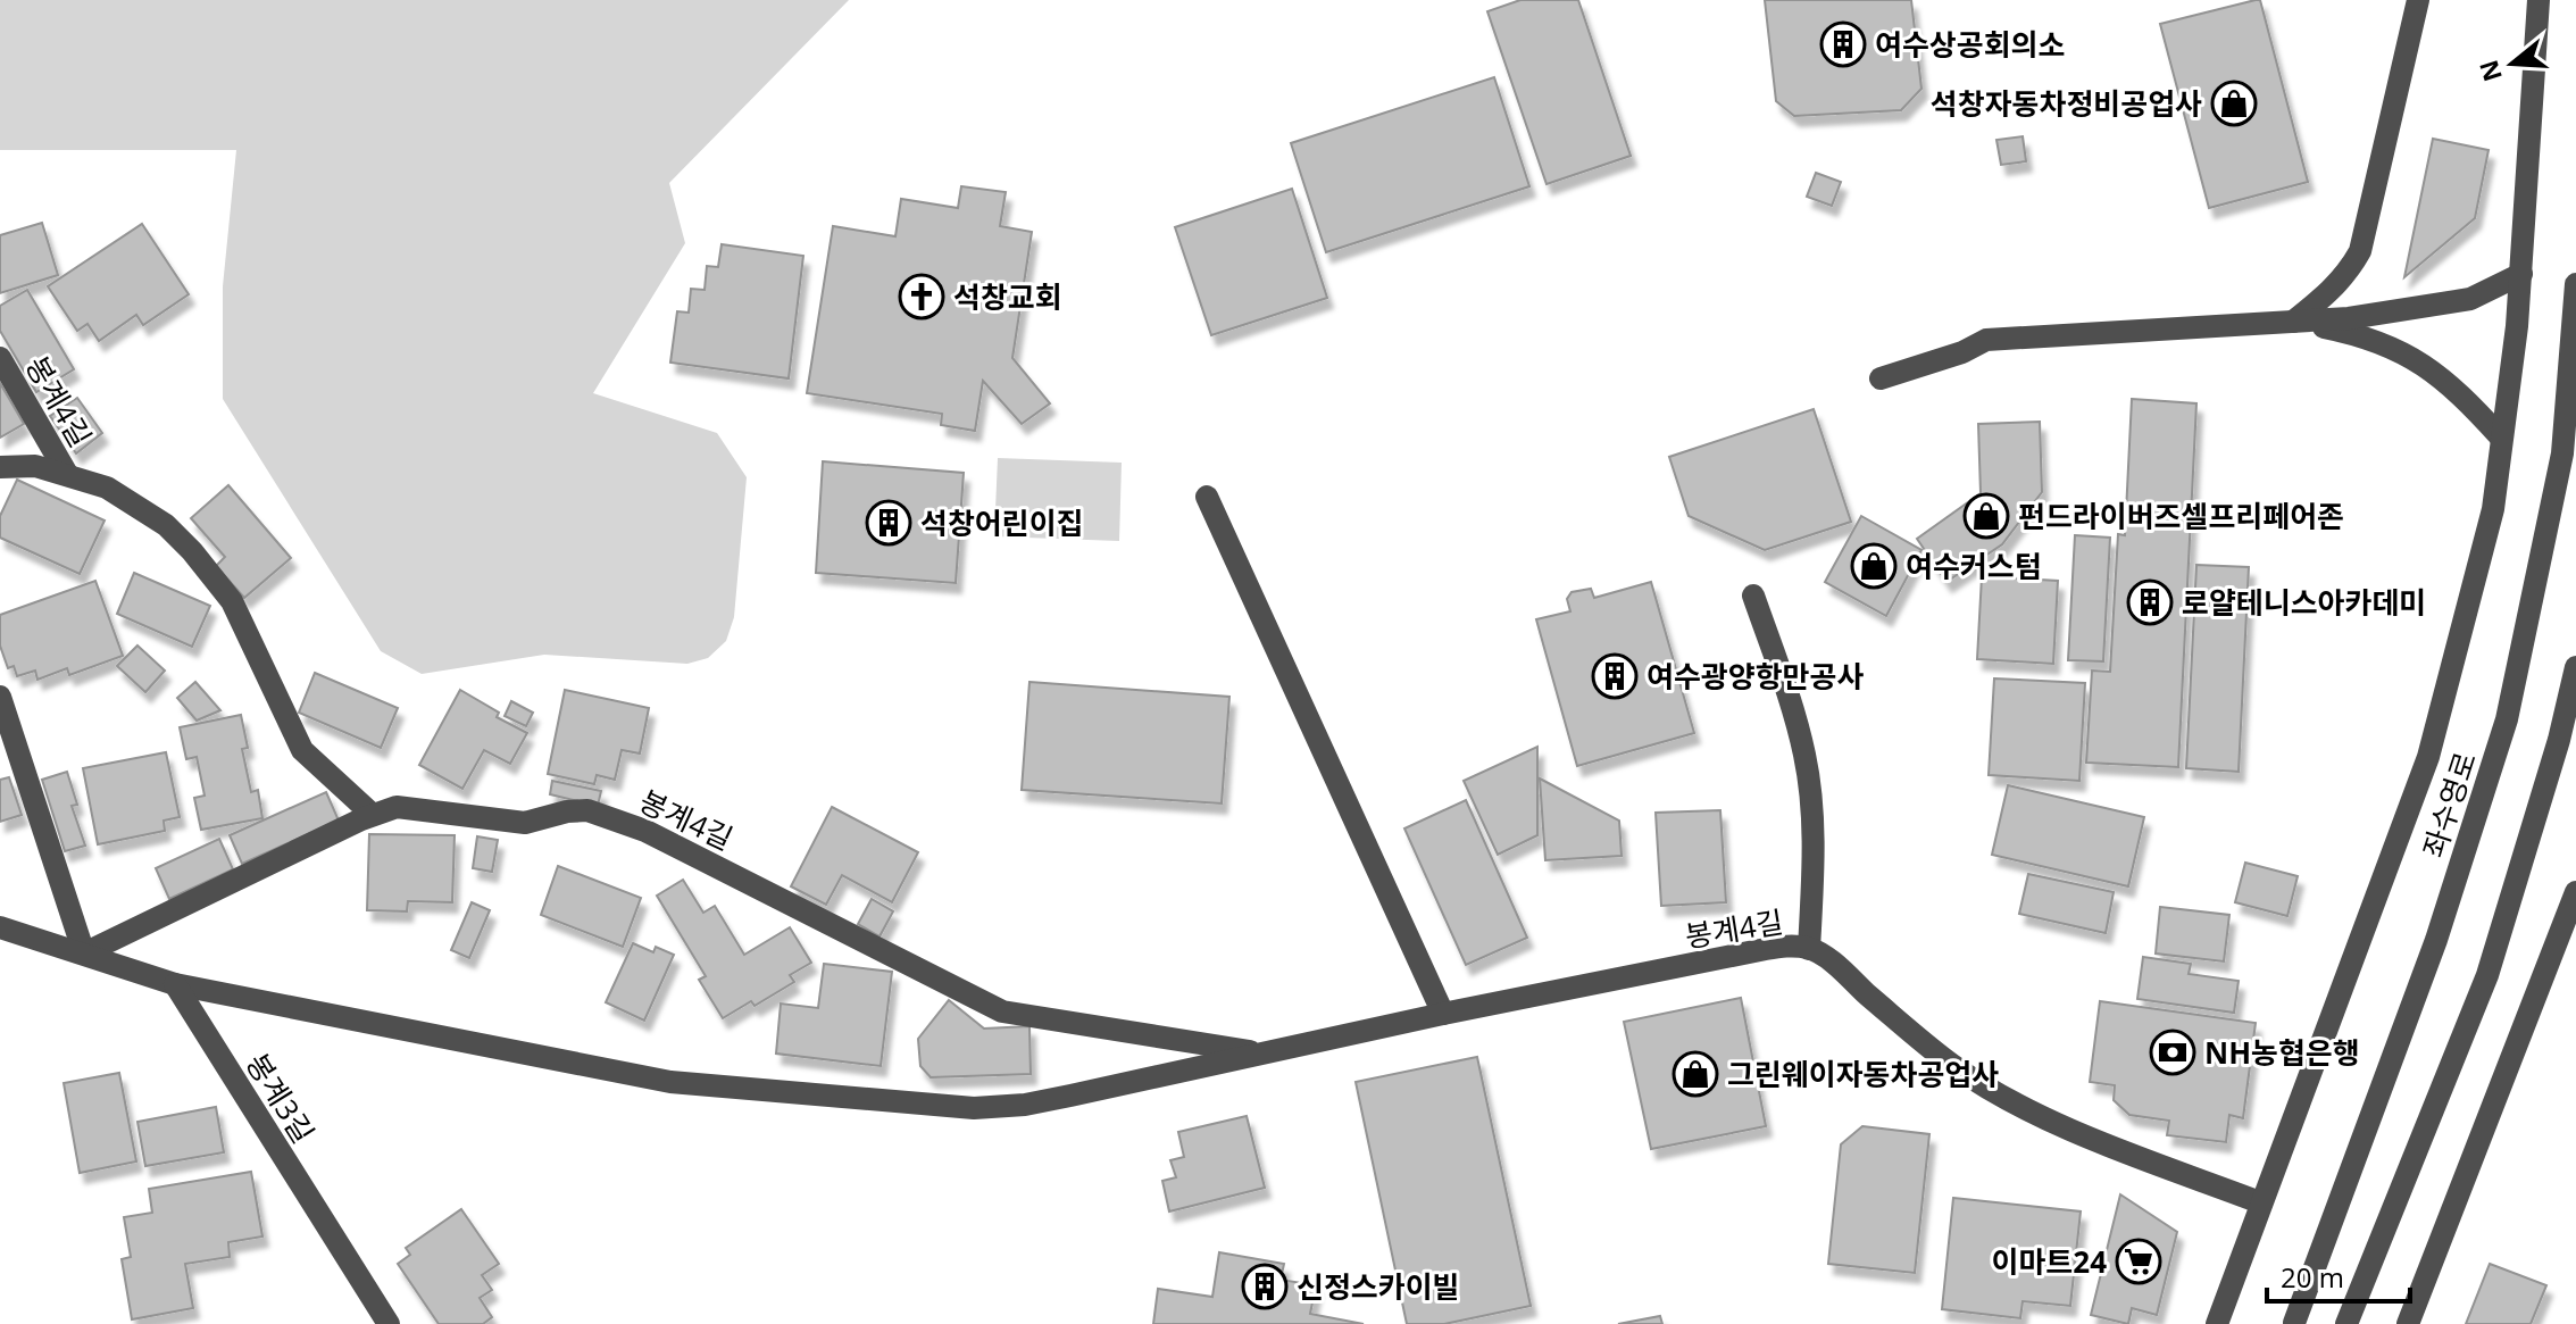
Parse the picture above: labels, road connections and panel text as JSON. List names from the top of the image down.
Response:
{
  "streets": {
    "street": ["봉계4길", "좌수영로", "봉계3길"]
  },
  "crossings": [
    ["봉계4길", "좌수영로"],
    ["봉계4길", "봉계3길"]
  ],
  "places": {
    "building": [
      "여수상공회의소",
      "석창어린이집",
      "로얄테니스아카데미",
      "여수광양항만공사",
      "신정스카이빌"
    ],
    "shop": [
      "석창자동차정비공업사",
      "펀드라이버즈셀프리페어존",
      "여수커스텀",
      "그린웨이자동차공업사"
    ],
    "church": ["석창교회"],
    "bank": ["NH농협은행"],
    "supermarket": ["이마트24"]
  },
  "scale_bar": "20 m",
  "north": "left"
}
